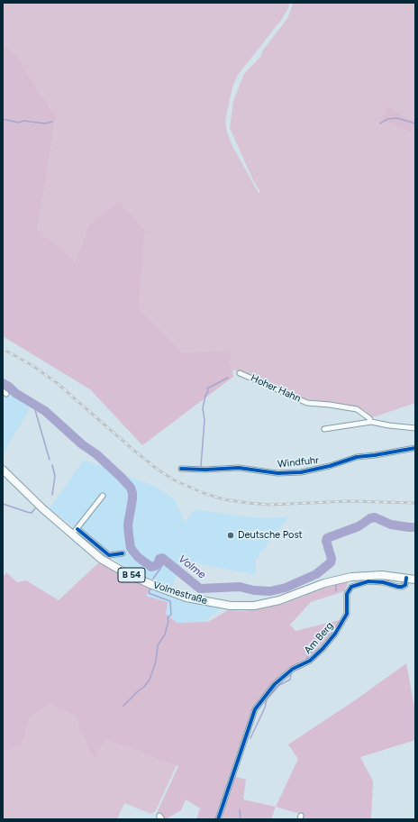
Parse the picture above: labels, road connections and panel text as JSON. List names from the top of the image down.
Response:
{
  "streets": {
    "main road": ["B 54", "Volmestraße"],
    "street": ["Hoher Hahn", "Windfuhr", "Am Berg"]
  },
  "crossings": [
    ["Volmestraße", "Am Berg"]
  ],
  "water": ["Volme"],
  "places": ["Deutsche Post"]
}
